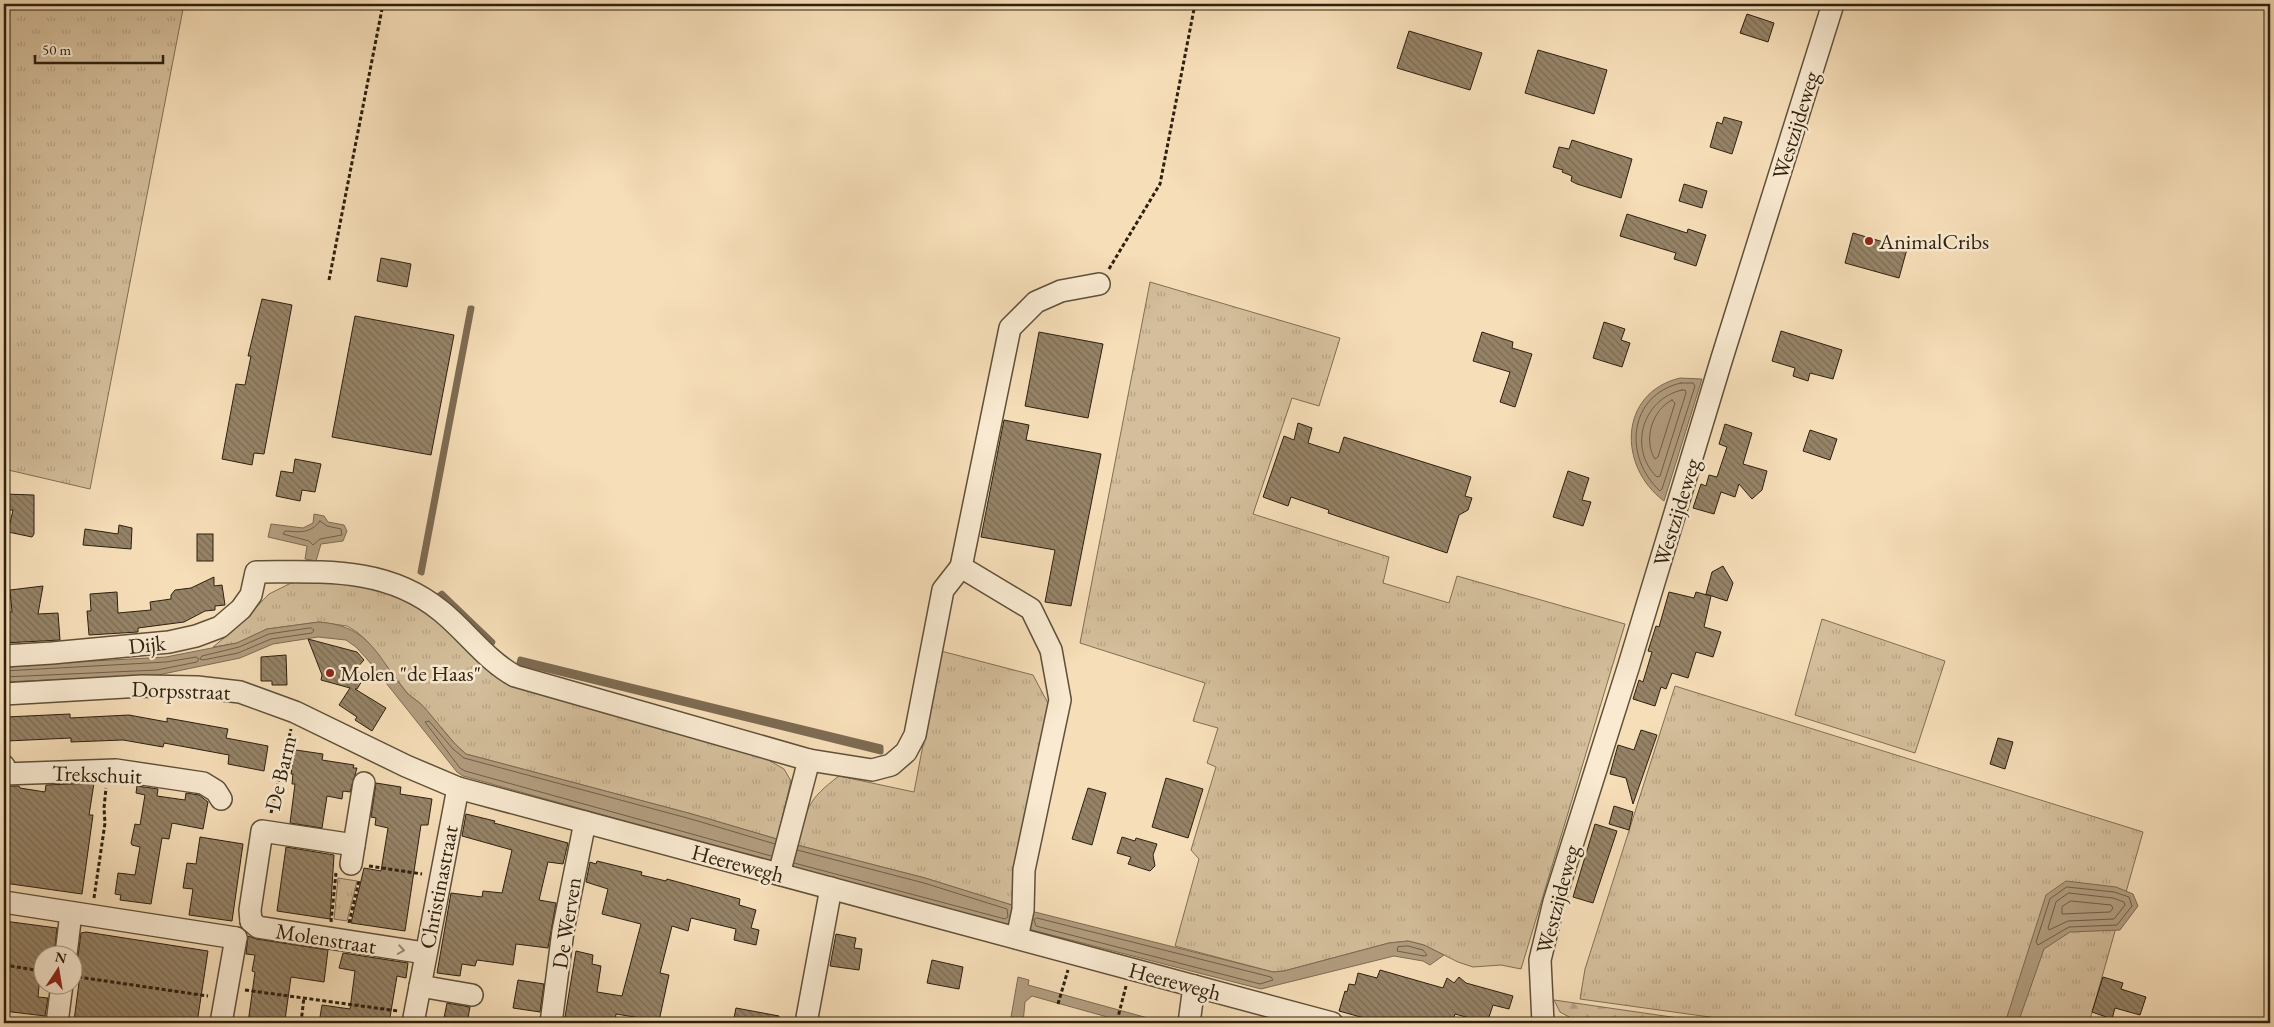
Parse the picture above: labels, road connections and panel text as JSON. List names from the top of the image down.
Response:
{
  "streets": {
    "street": [
      "Westzijdeweg",
      "Dijk",
      "Dorpsstraat",
      "De Barm",
      "Trekschuit",
      "Heerewegh",
      "Christinastraat",
      "De Werven",
      "Molenstraat"
    ]
  },
  "crossings": [
    ["Dorpsstraat", "De Barm"],
    ["Dorpsstraat", "Heerewegh"],
    ["Dorpsstraat", "Christinastraat"],
    ["De Barm", "Molenstraat"],
    ["Heerewegh", "Christinastraat"],
    ["Heerewegh", "De Werven"],
    ["Christinastraat", "Molenstraat"]
  ],
  "one_way": ["Molenstraat"],
  "places": ["AnimalCribs", "Molen \"de Haas\""],
  "scale_bar": "50 m",
  "north": "top"
}
